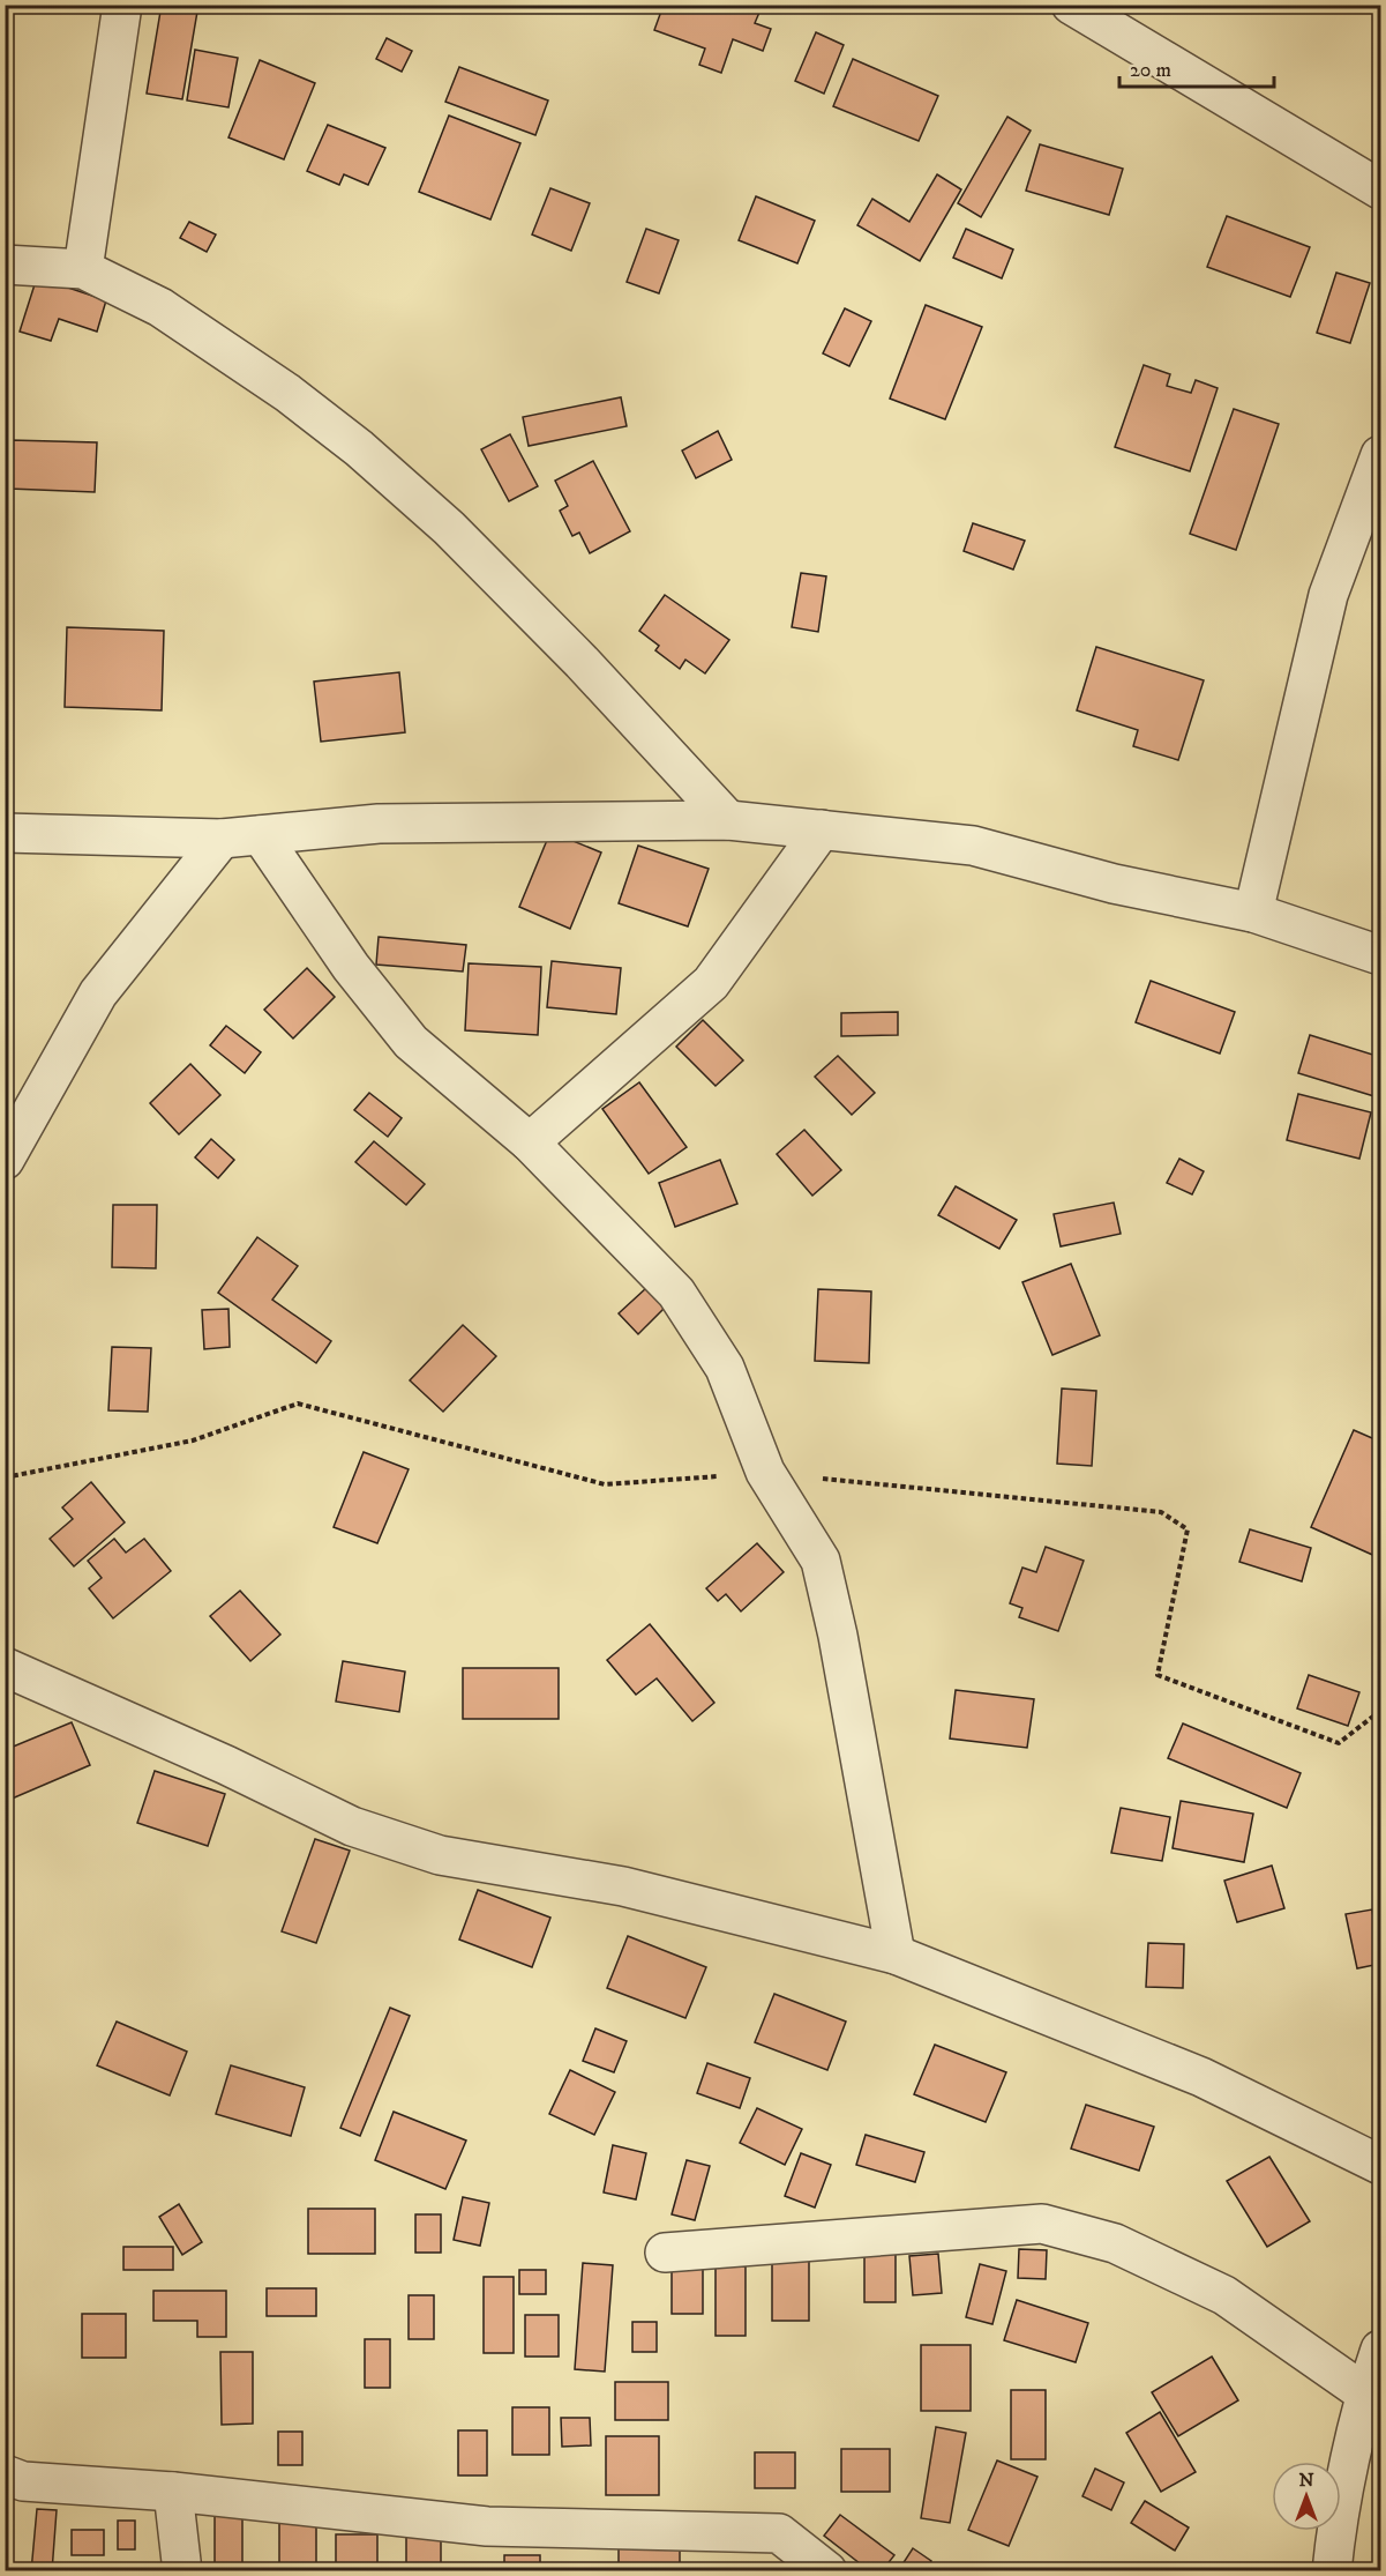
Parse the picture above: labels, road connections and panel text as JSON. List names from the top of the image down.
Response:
{
  "scale_bar": "20 m",
  "north": "top"
}
